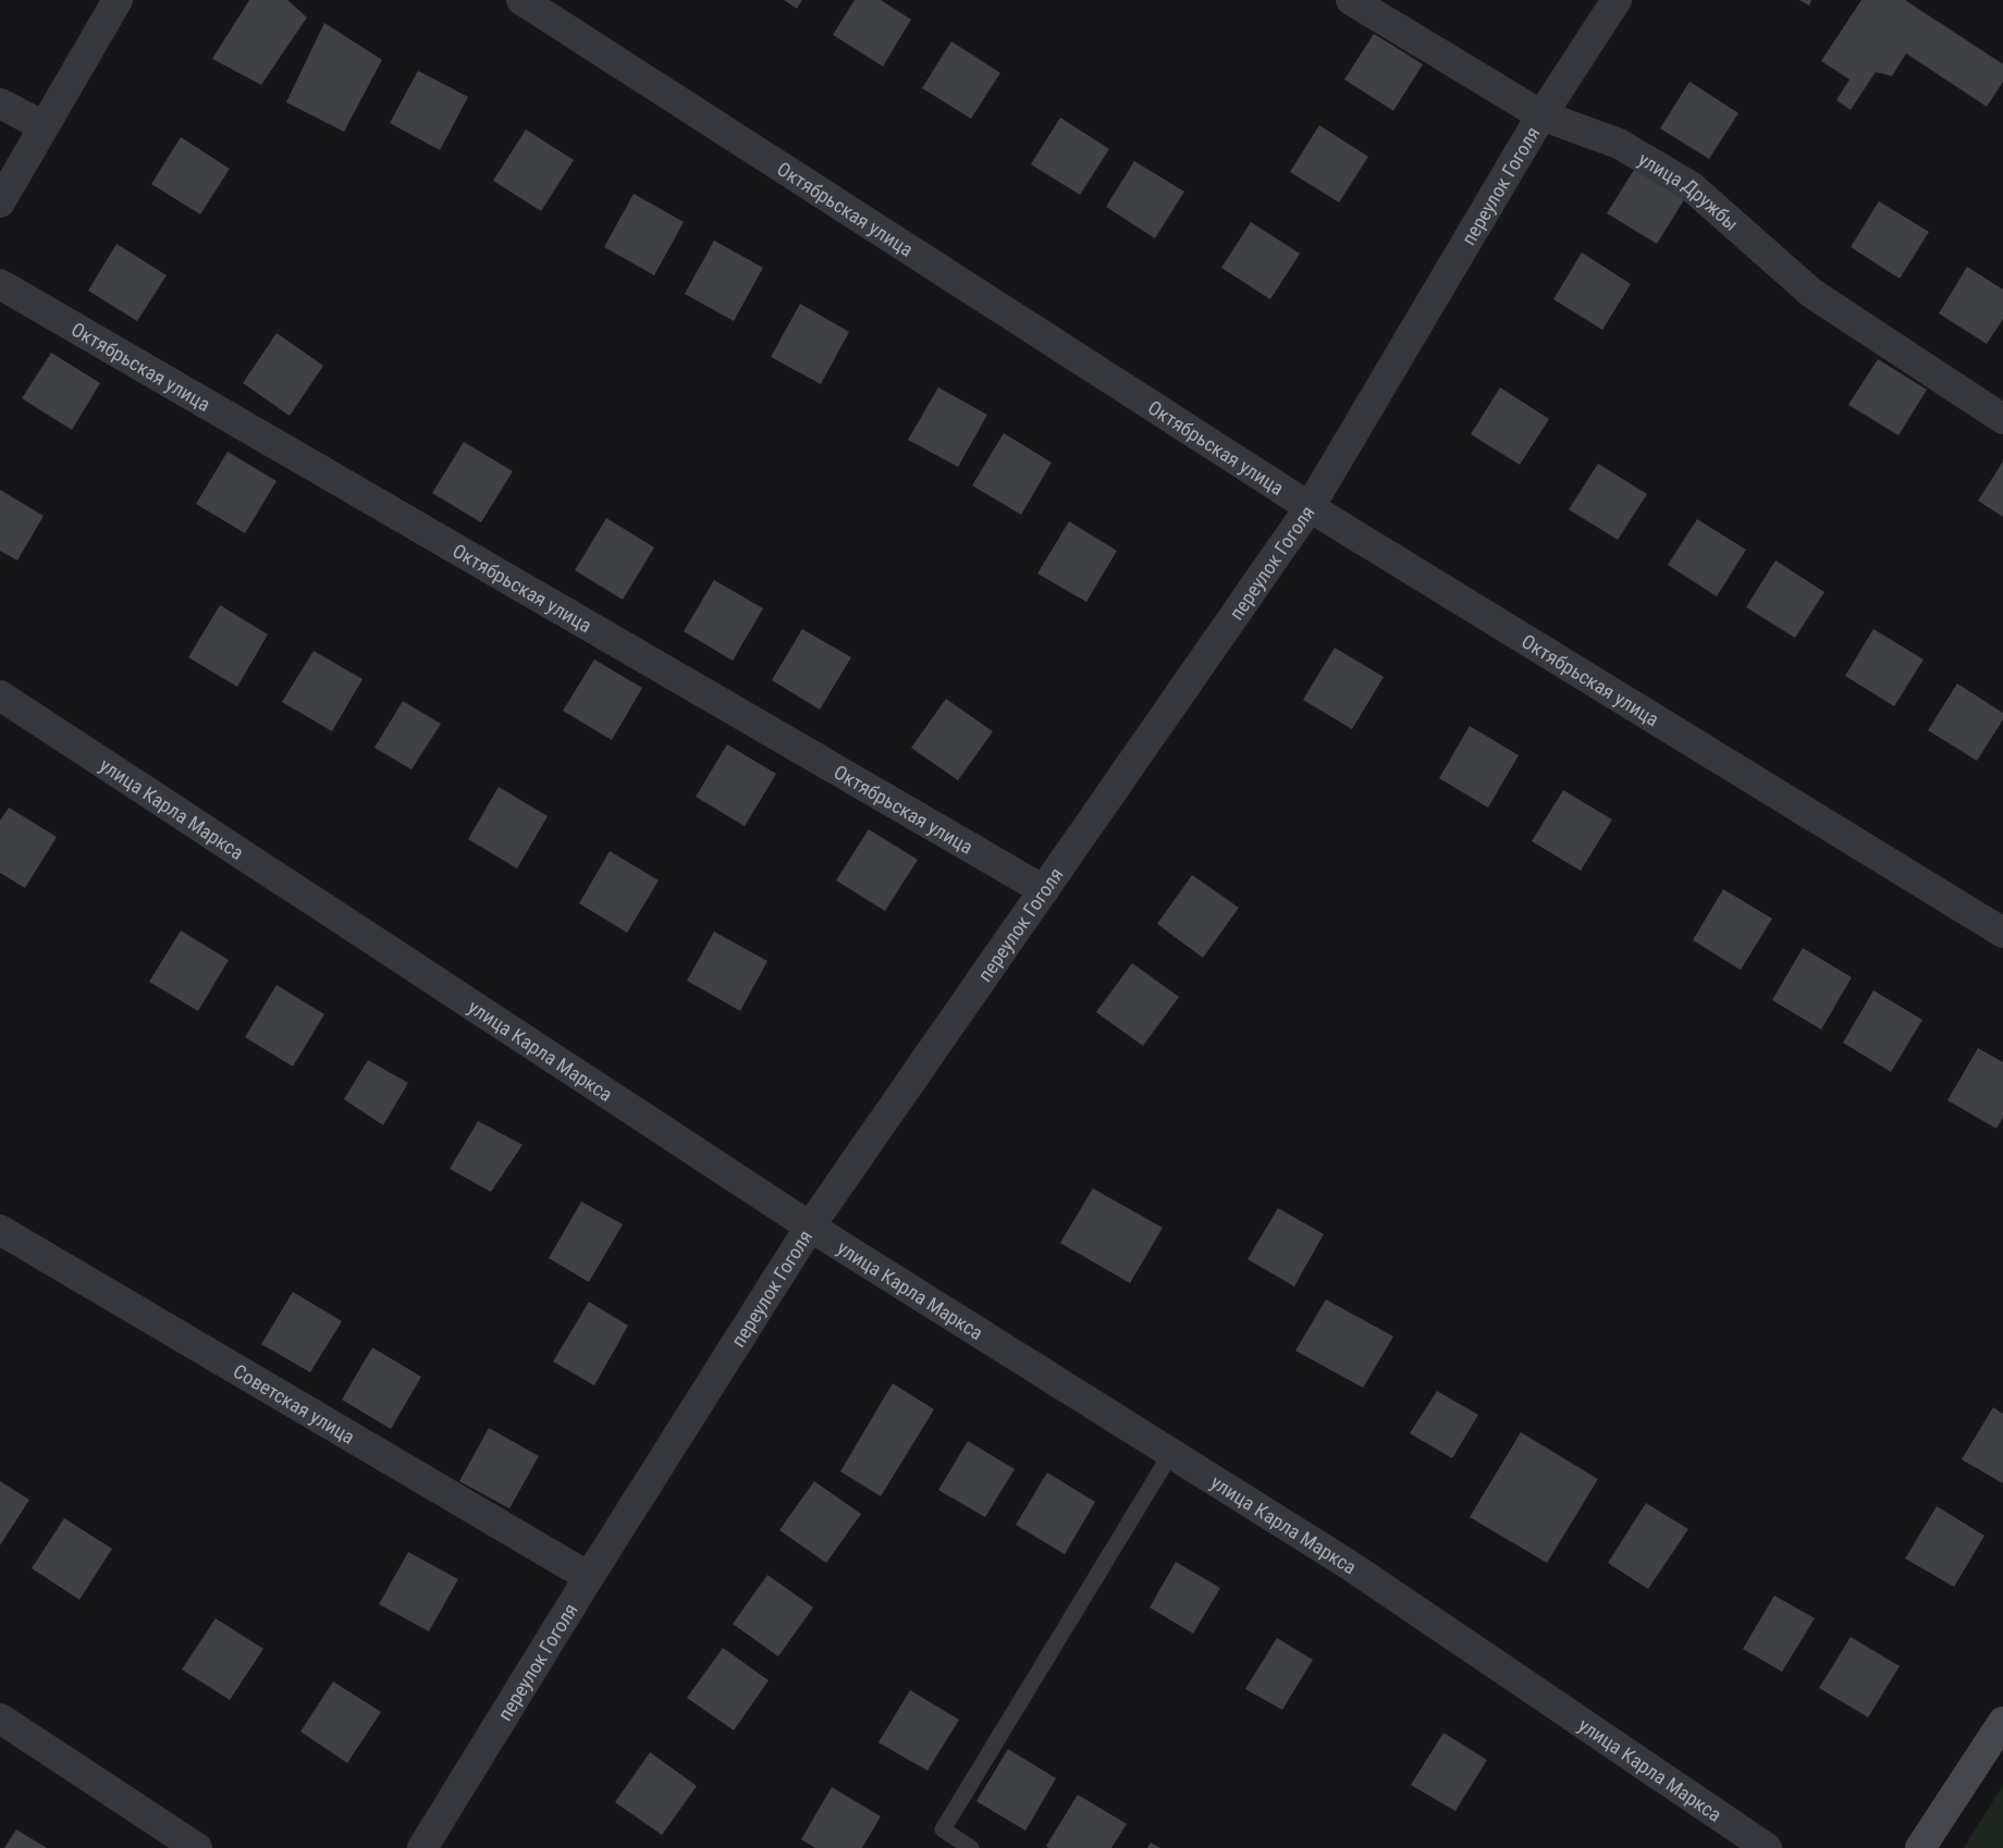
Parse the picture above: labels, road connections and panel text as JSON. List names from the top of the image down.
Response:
{
  "streets": {
    "street": [
      "переулок Гоголя",
      "улица Дружбы",
      "Октябрьская улица",
      "улица Карла Маркса",
      "Советская улица"
    ]
  },
  "crossings": [
    ["переулок Гоголя", "улица Дружбы"],
    ["переулок Гоголя", "Октябрьская улица"],
    ["переулок Гоголя", "улица Карла Маркса"],
    ["переулок Гоголя", "Советская улица"]
  ]
}
